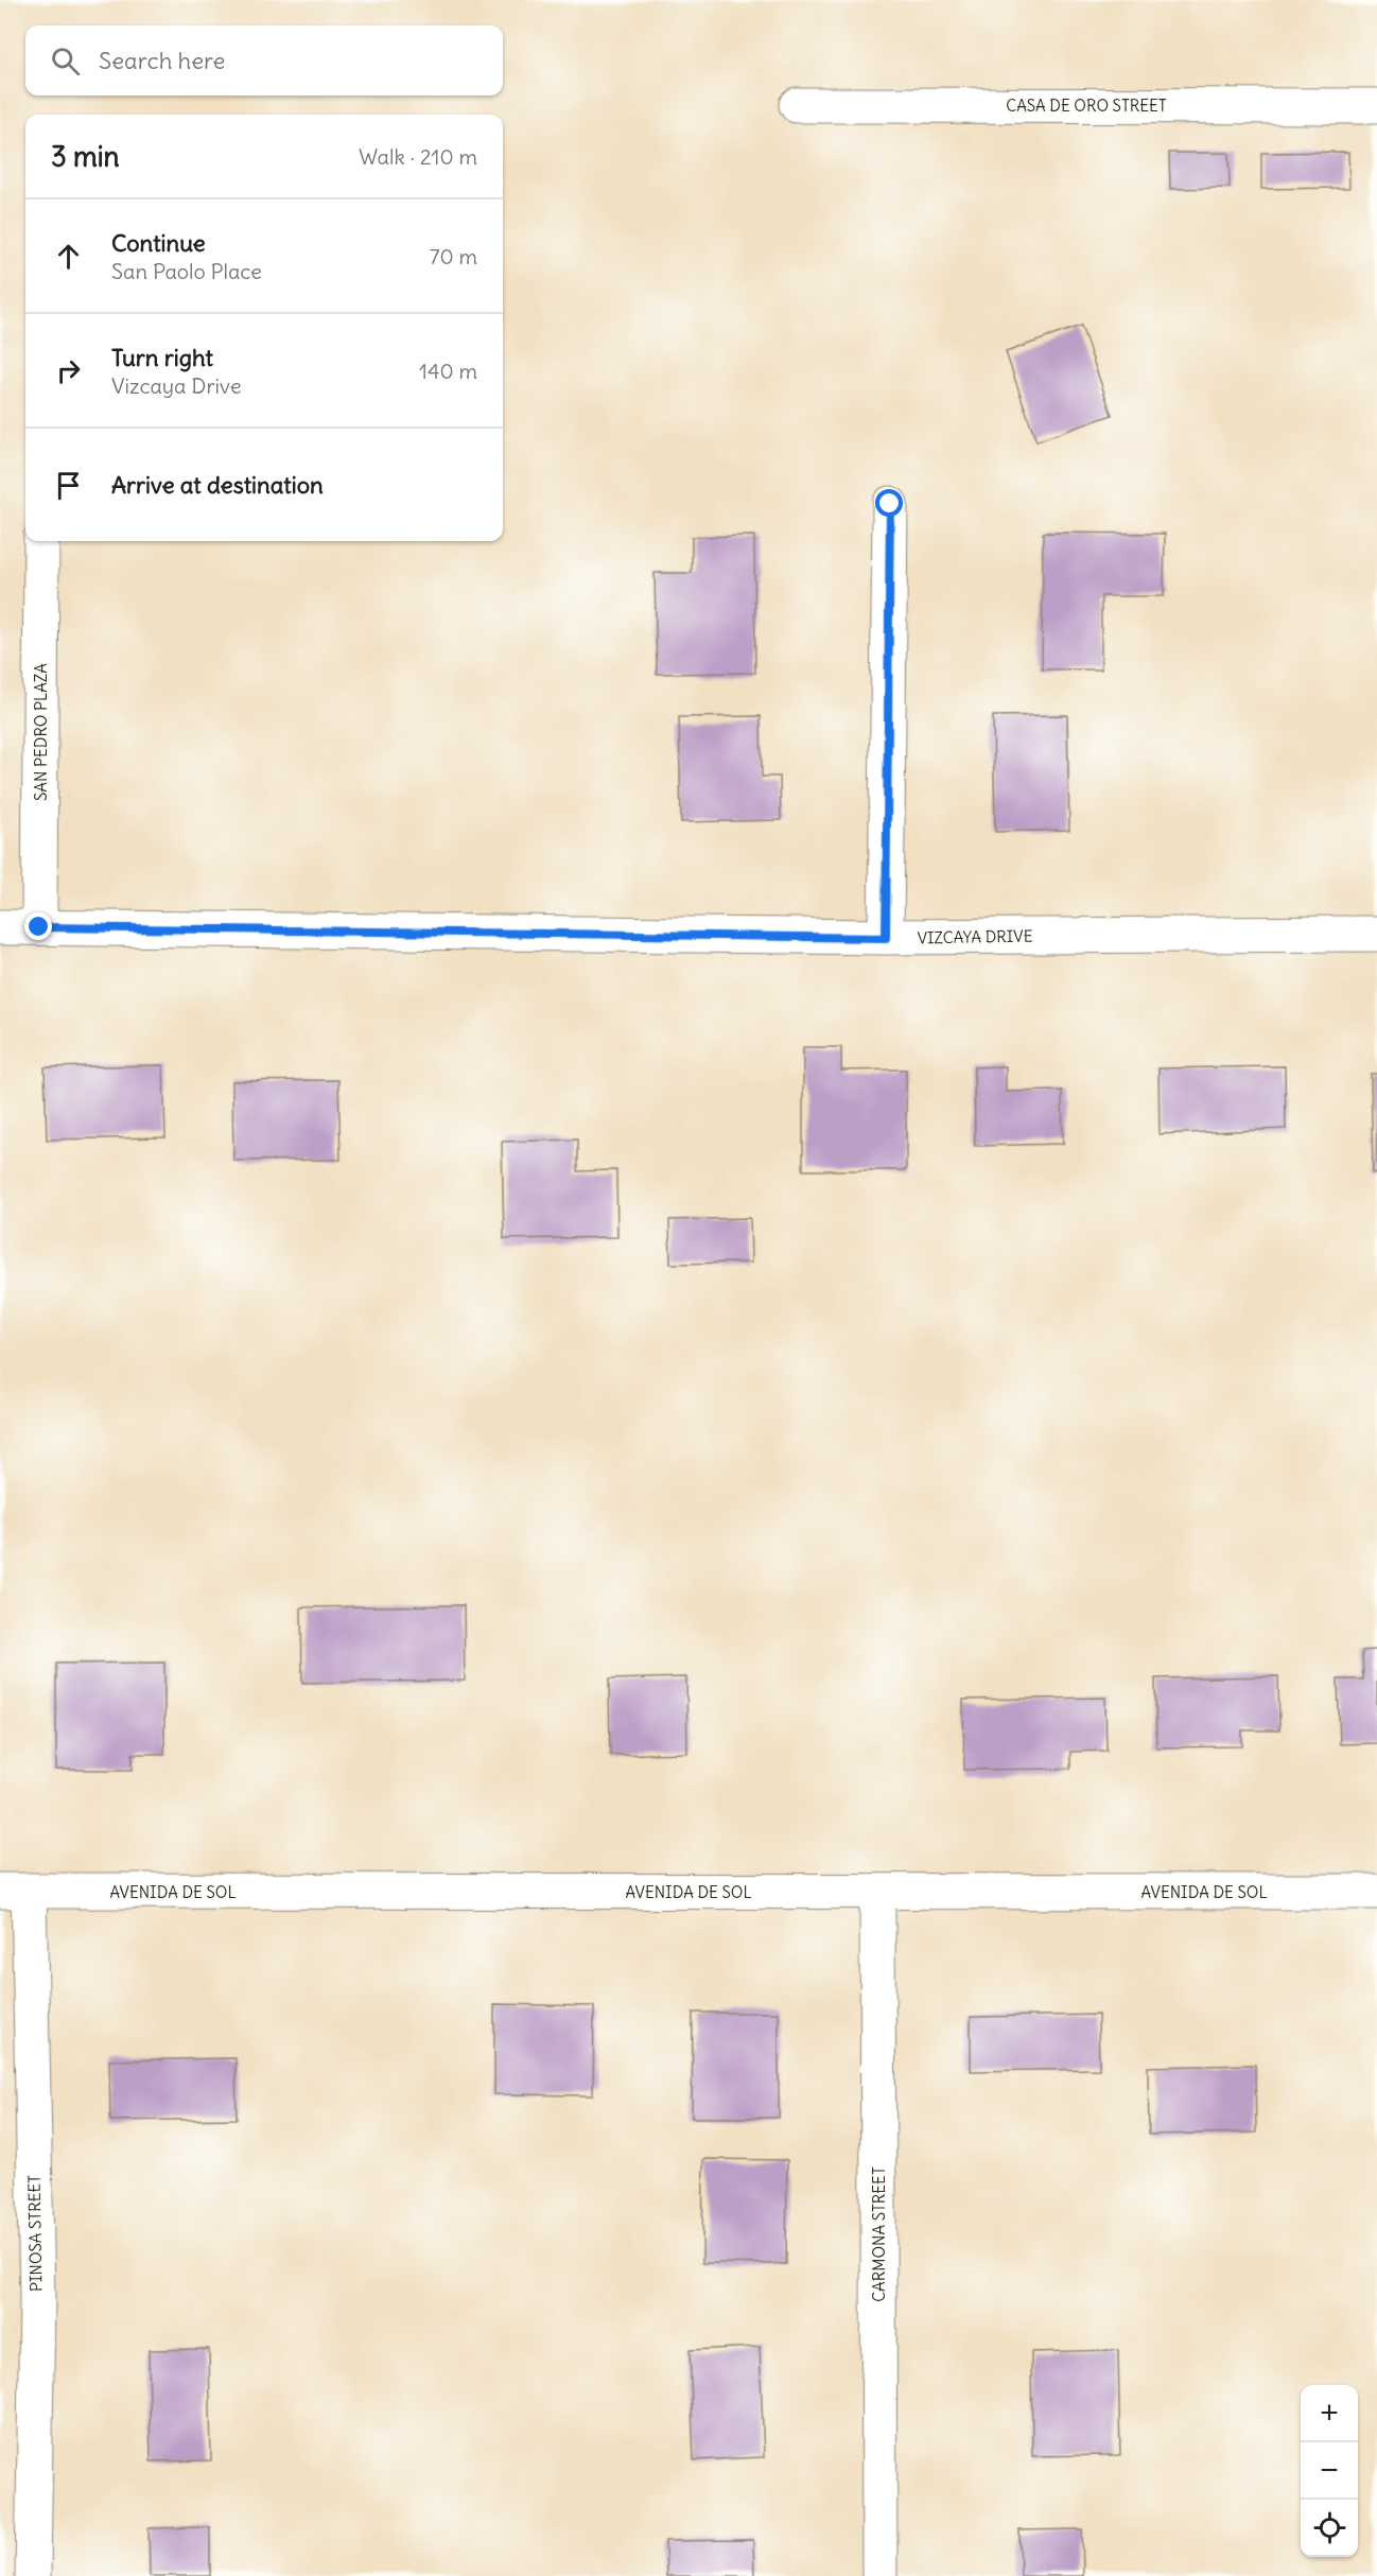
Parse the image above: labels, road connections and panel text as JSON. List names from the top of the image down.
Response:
{
  "streets": {
    "street": [
      "CASA DE ORO STREET",
      "SAN PEDRO PLAZA",
      "VIZCAYA DRIVE",
      "AVENIDA DE SOL",
      "PINOSA STREET",
      "CARMONA STREET"
    ]
  },
  "crossings": [
    ["SAN PEDRO PLAZA", "VIZCAYA DRIVE"],
    ["AVENIDA DE SOL", "PINOSA STREET"],
    ["AVENIDA DE SOL", "CARMONA STREET"]
  ],
  "page": {
    "search": "Search here",
    "heading": ["3 min", "Walk · 210 m"],
    "list": [
      ["Continue", "San Paolo Place", "70 m"],
      ["Turn right", "Vizcaya Drive", "140 m"],
      "Arrive at destination"
    ],
    "map_buttons": ["+", "−"]
  }
}
